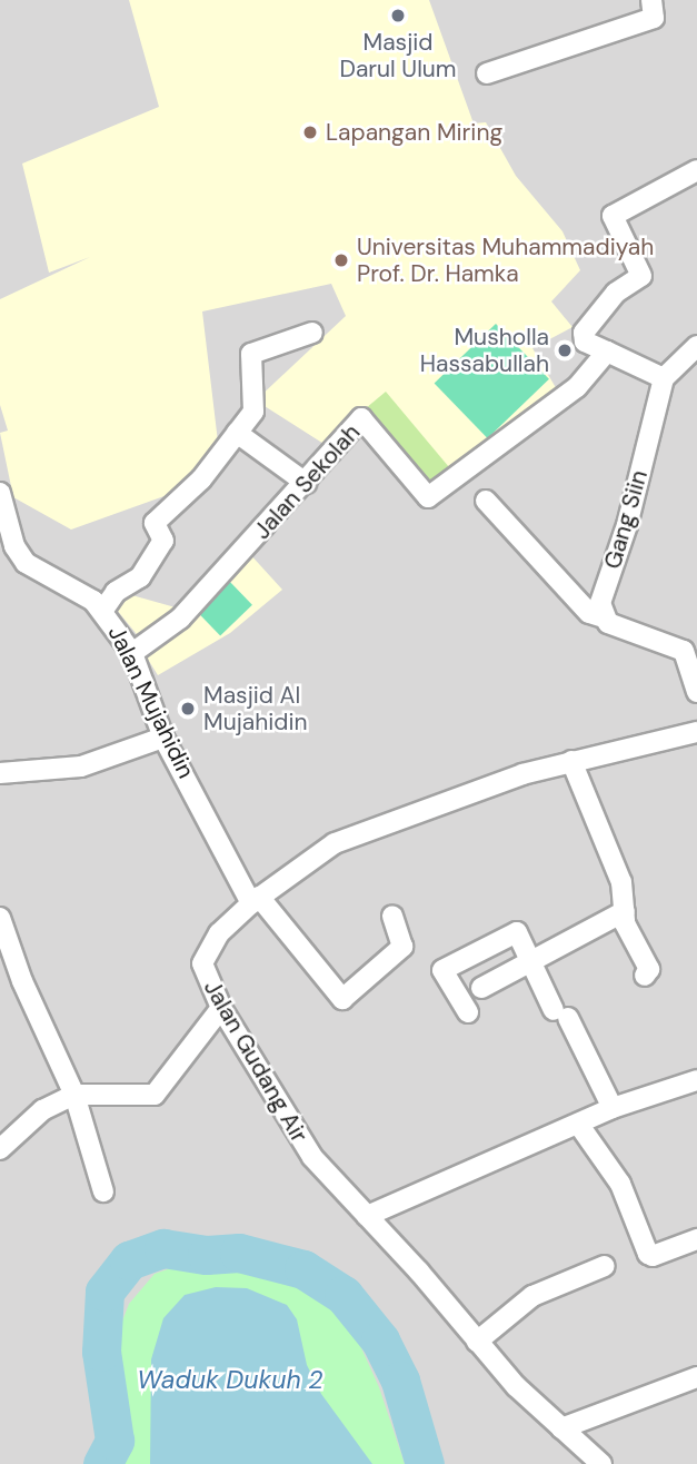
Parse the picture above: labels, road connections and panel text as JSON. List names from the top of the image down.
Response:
{
  "streets": {
    "street": [
      "Jalan Sekolah",
      "Gang Siin",
      "Jalan Mujahidin",
      "Jalan Gudang Air"
    ]
  },
  "crossings": [
    ["Jalan Sekolah", "Jalan Mujahidin"],
    ["Jalan Mujahidin", "Jalan Gudang Air"]
  ],
  "water": ["Waduk Dukuh 2"],
  "places": [
    "Masjid Darul Ulum",
    "Lapangan Miring",
    "Universitas Muhammadiyah Prof. Dr. Hamka",
    "Musholla Hassabullah",
    "Masjid Al Mujahidin"
  ]
}
